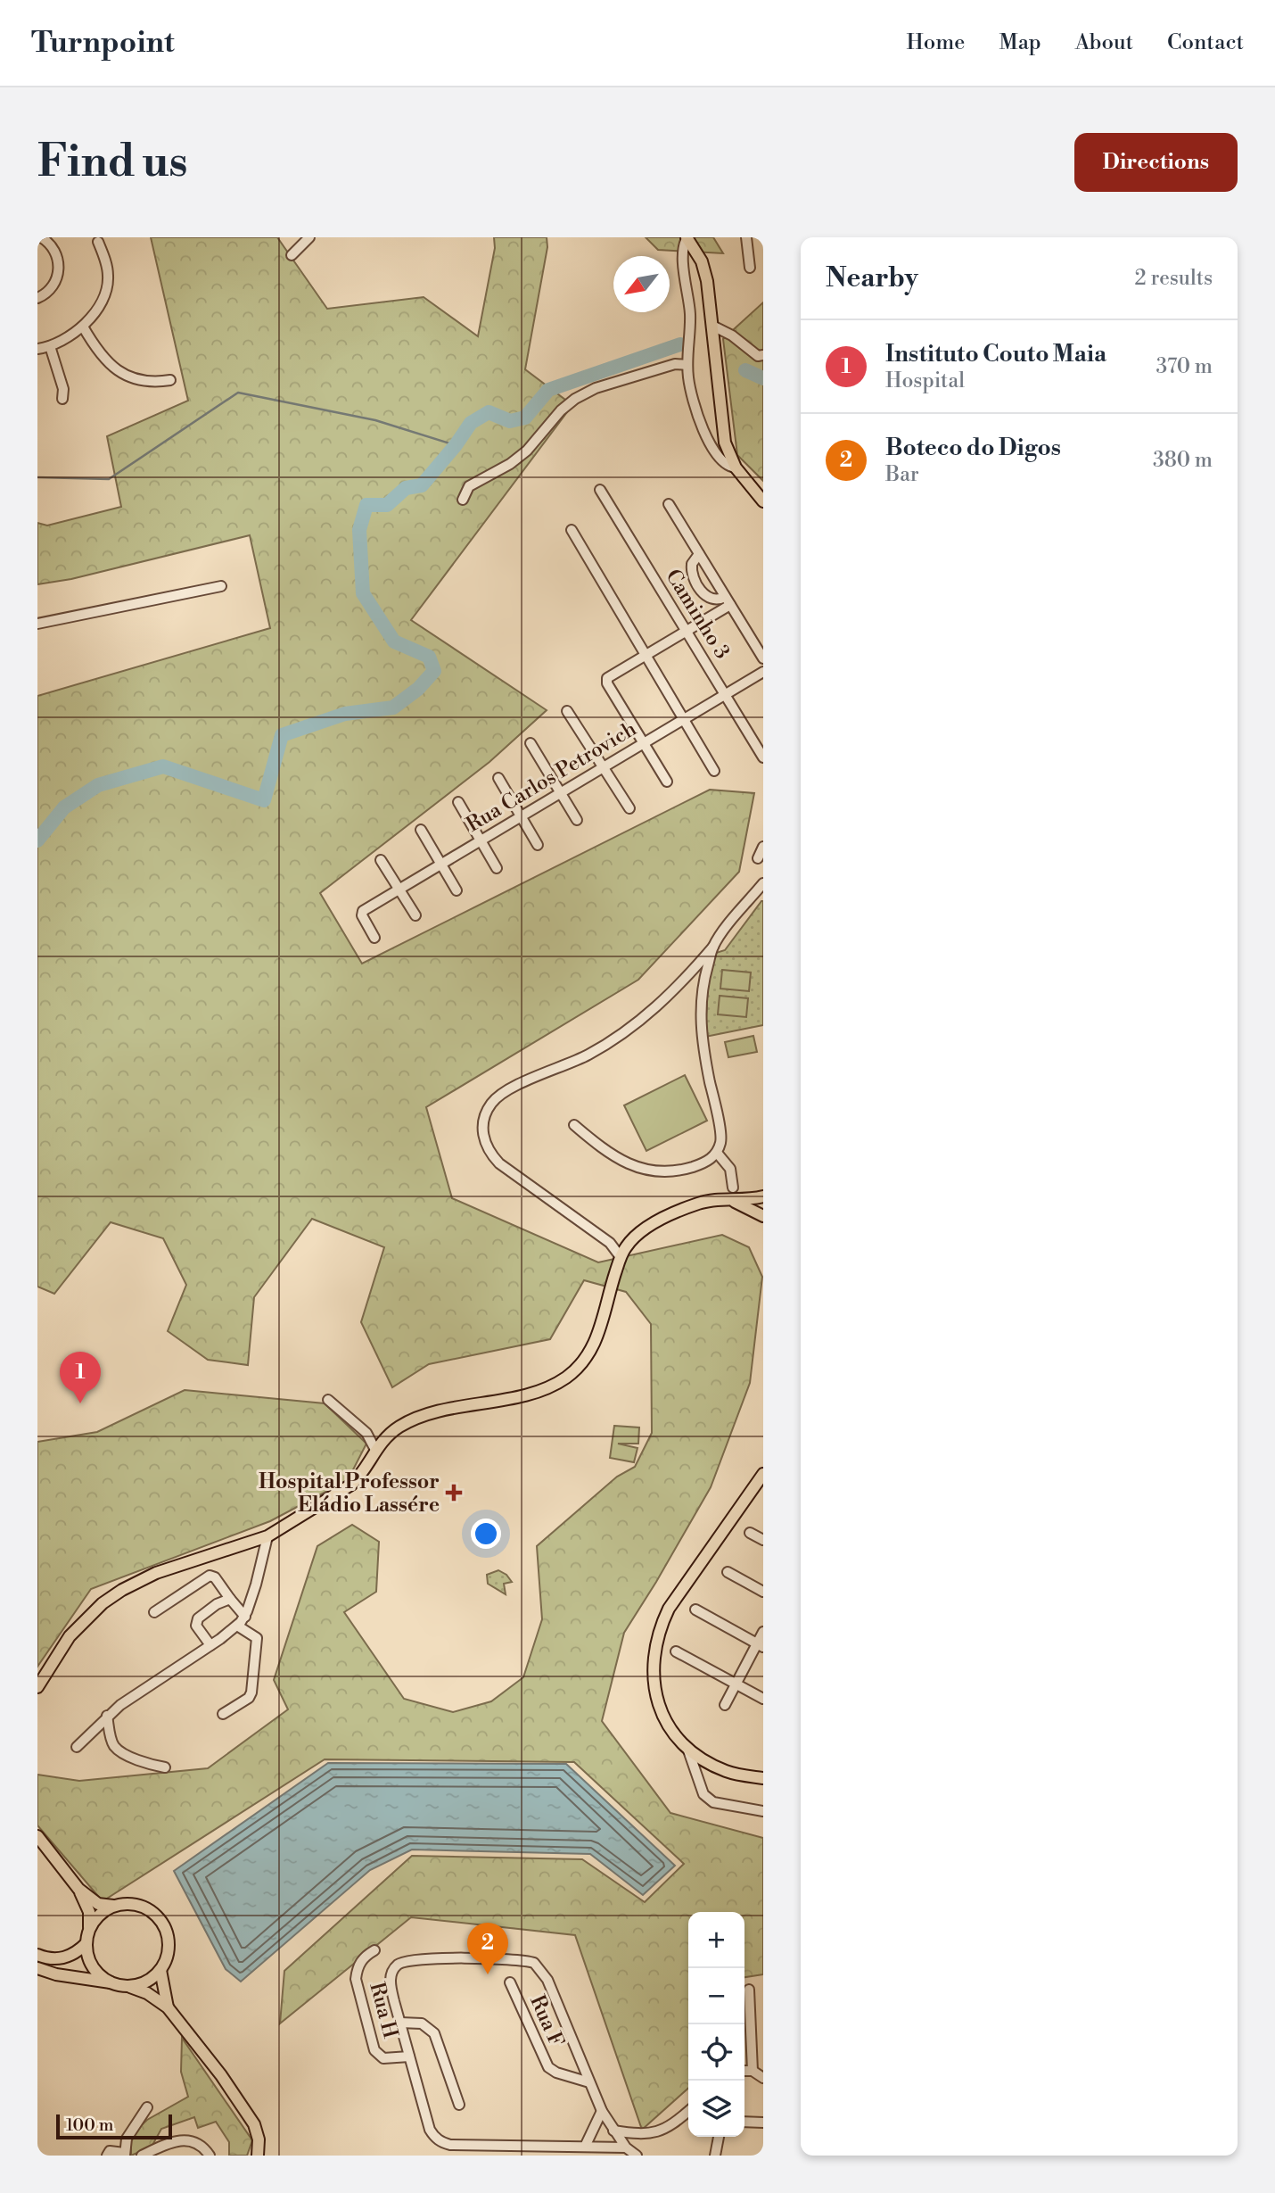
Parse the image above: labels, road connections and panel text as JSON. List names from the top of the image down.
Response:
{
  "streets": {
    "street": [
      "Caminho 3",
      "Rua Carlos Petrovich",
      "Rua H",
      "Rua F"
    ]
  },
  "crossings": [
    ["Caminho 3", "Rua Carlos Petrovich"]
  ],
  "places": {
    "health": ["Hospital Professor Eládio Lassére"]
  },
  "scale_bar": "100 m",
  "north": "bottom left",
  "page": {
    "header": "Turnpoint",
    "nav": [
      "Home",
      "Map",
      "About",
      "Contact"
    ],
    "buttons": "Directions",
    "title": "Find us",
    "heading": ["Nearby", "2 results"],
    "list": [
      {
        "mark": "1",
        "name": "Instituto Couto Maia",
        "note": "Hospital",
        "value": "370 m"
      },
      {
        "mark": "2",
        "name": "Boteco do Digos",
        "note": "Bar",
        "value": "380 m"
      }
    ],
    "pins": ["1", "2"],
    "map_buttons": ["+", "−"],
    "scale": "100 m"
  }
}
